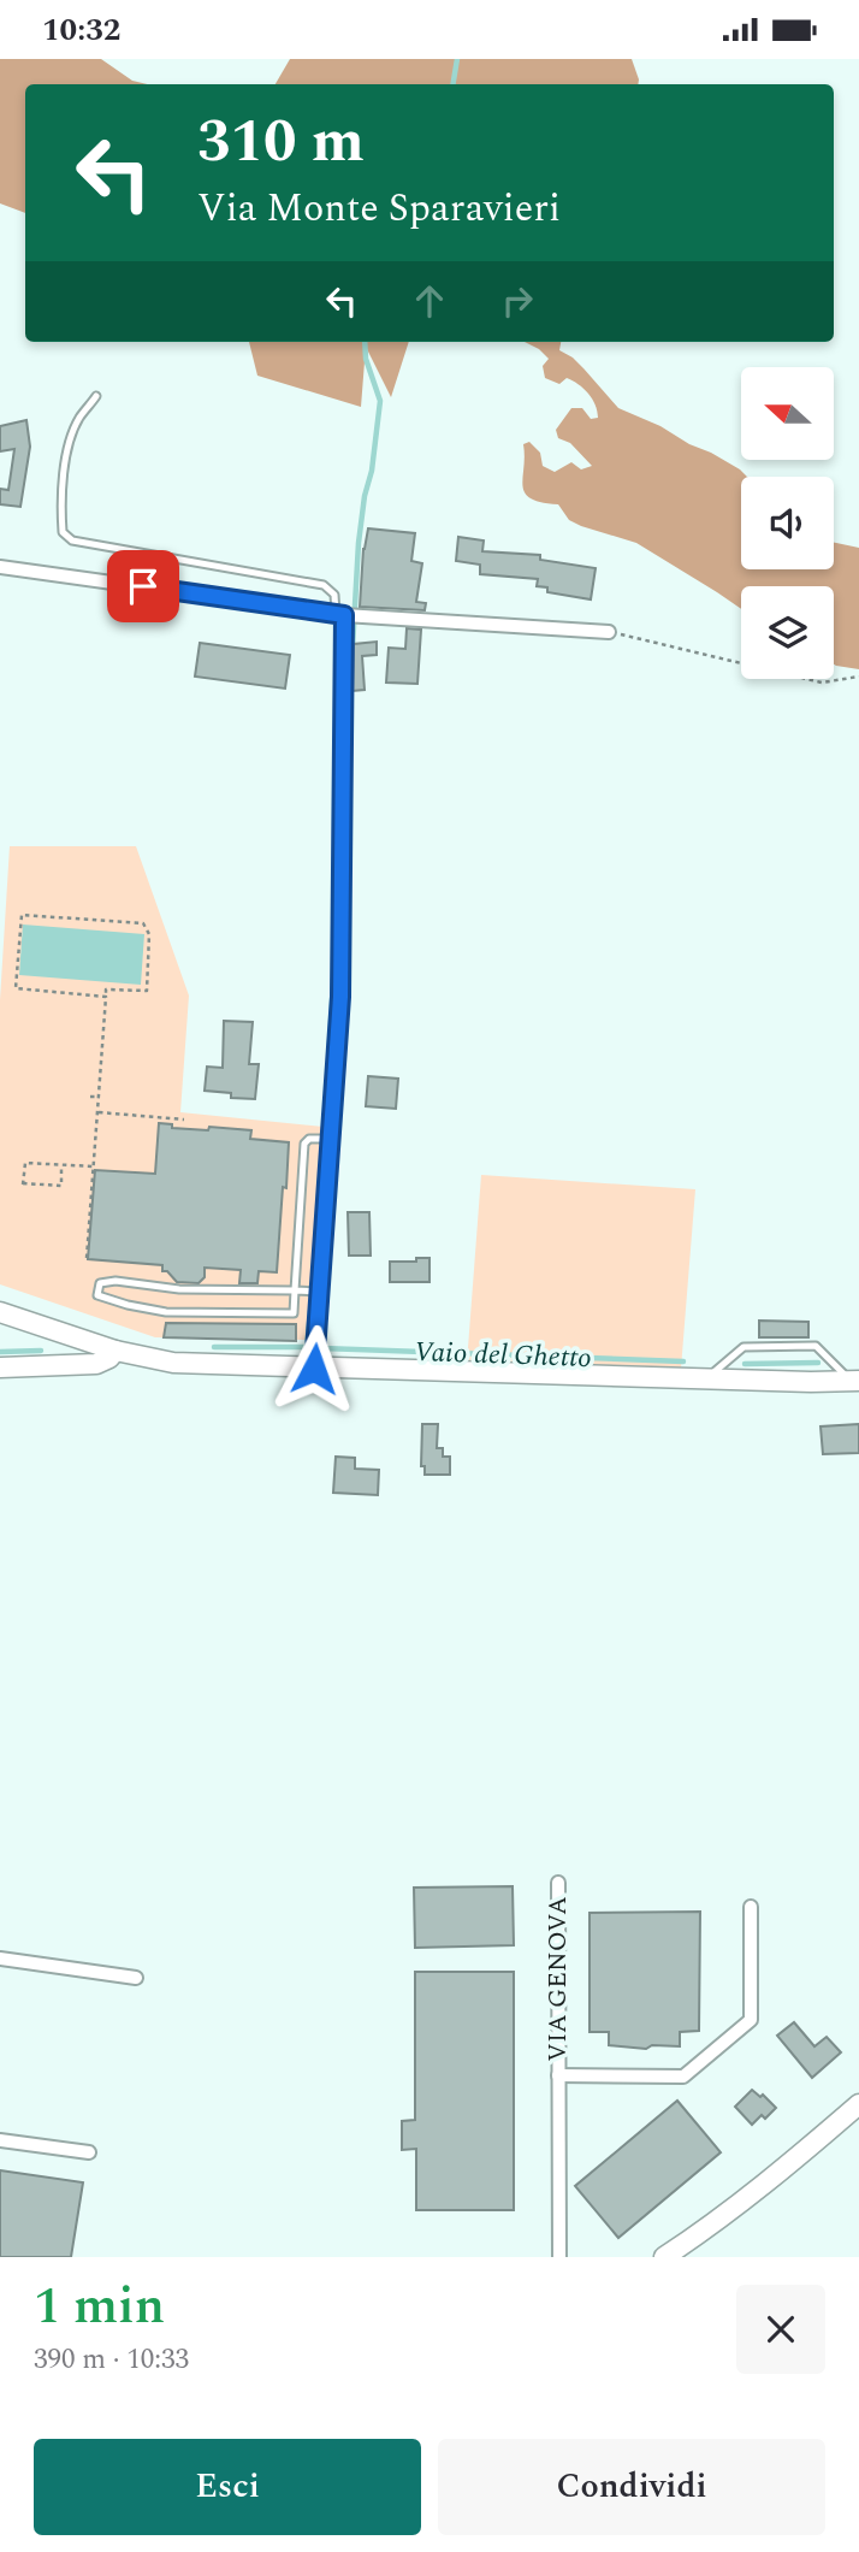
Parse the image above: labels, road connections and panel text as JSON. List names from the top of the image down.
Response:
{
  "streets": {
    "street": ["VIA GENOVA"]
  },
  "water": ["Vaio del Ghetto"],
  "north": "left",
  "page": {
    "status": "10:32",
    "turn": ["310 m", "Via Monte Sparavieri"],
    "heading": ["1 min", "390 m · 10:33"],
    "buttons": ["Esci", "Condividi"]
  }
}
